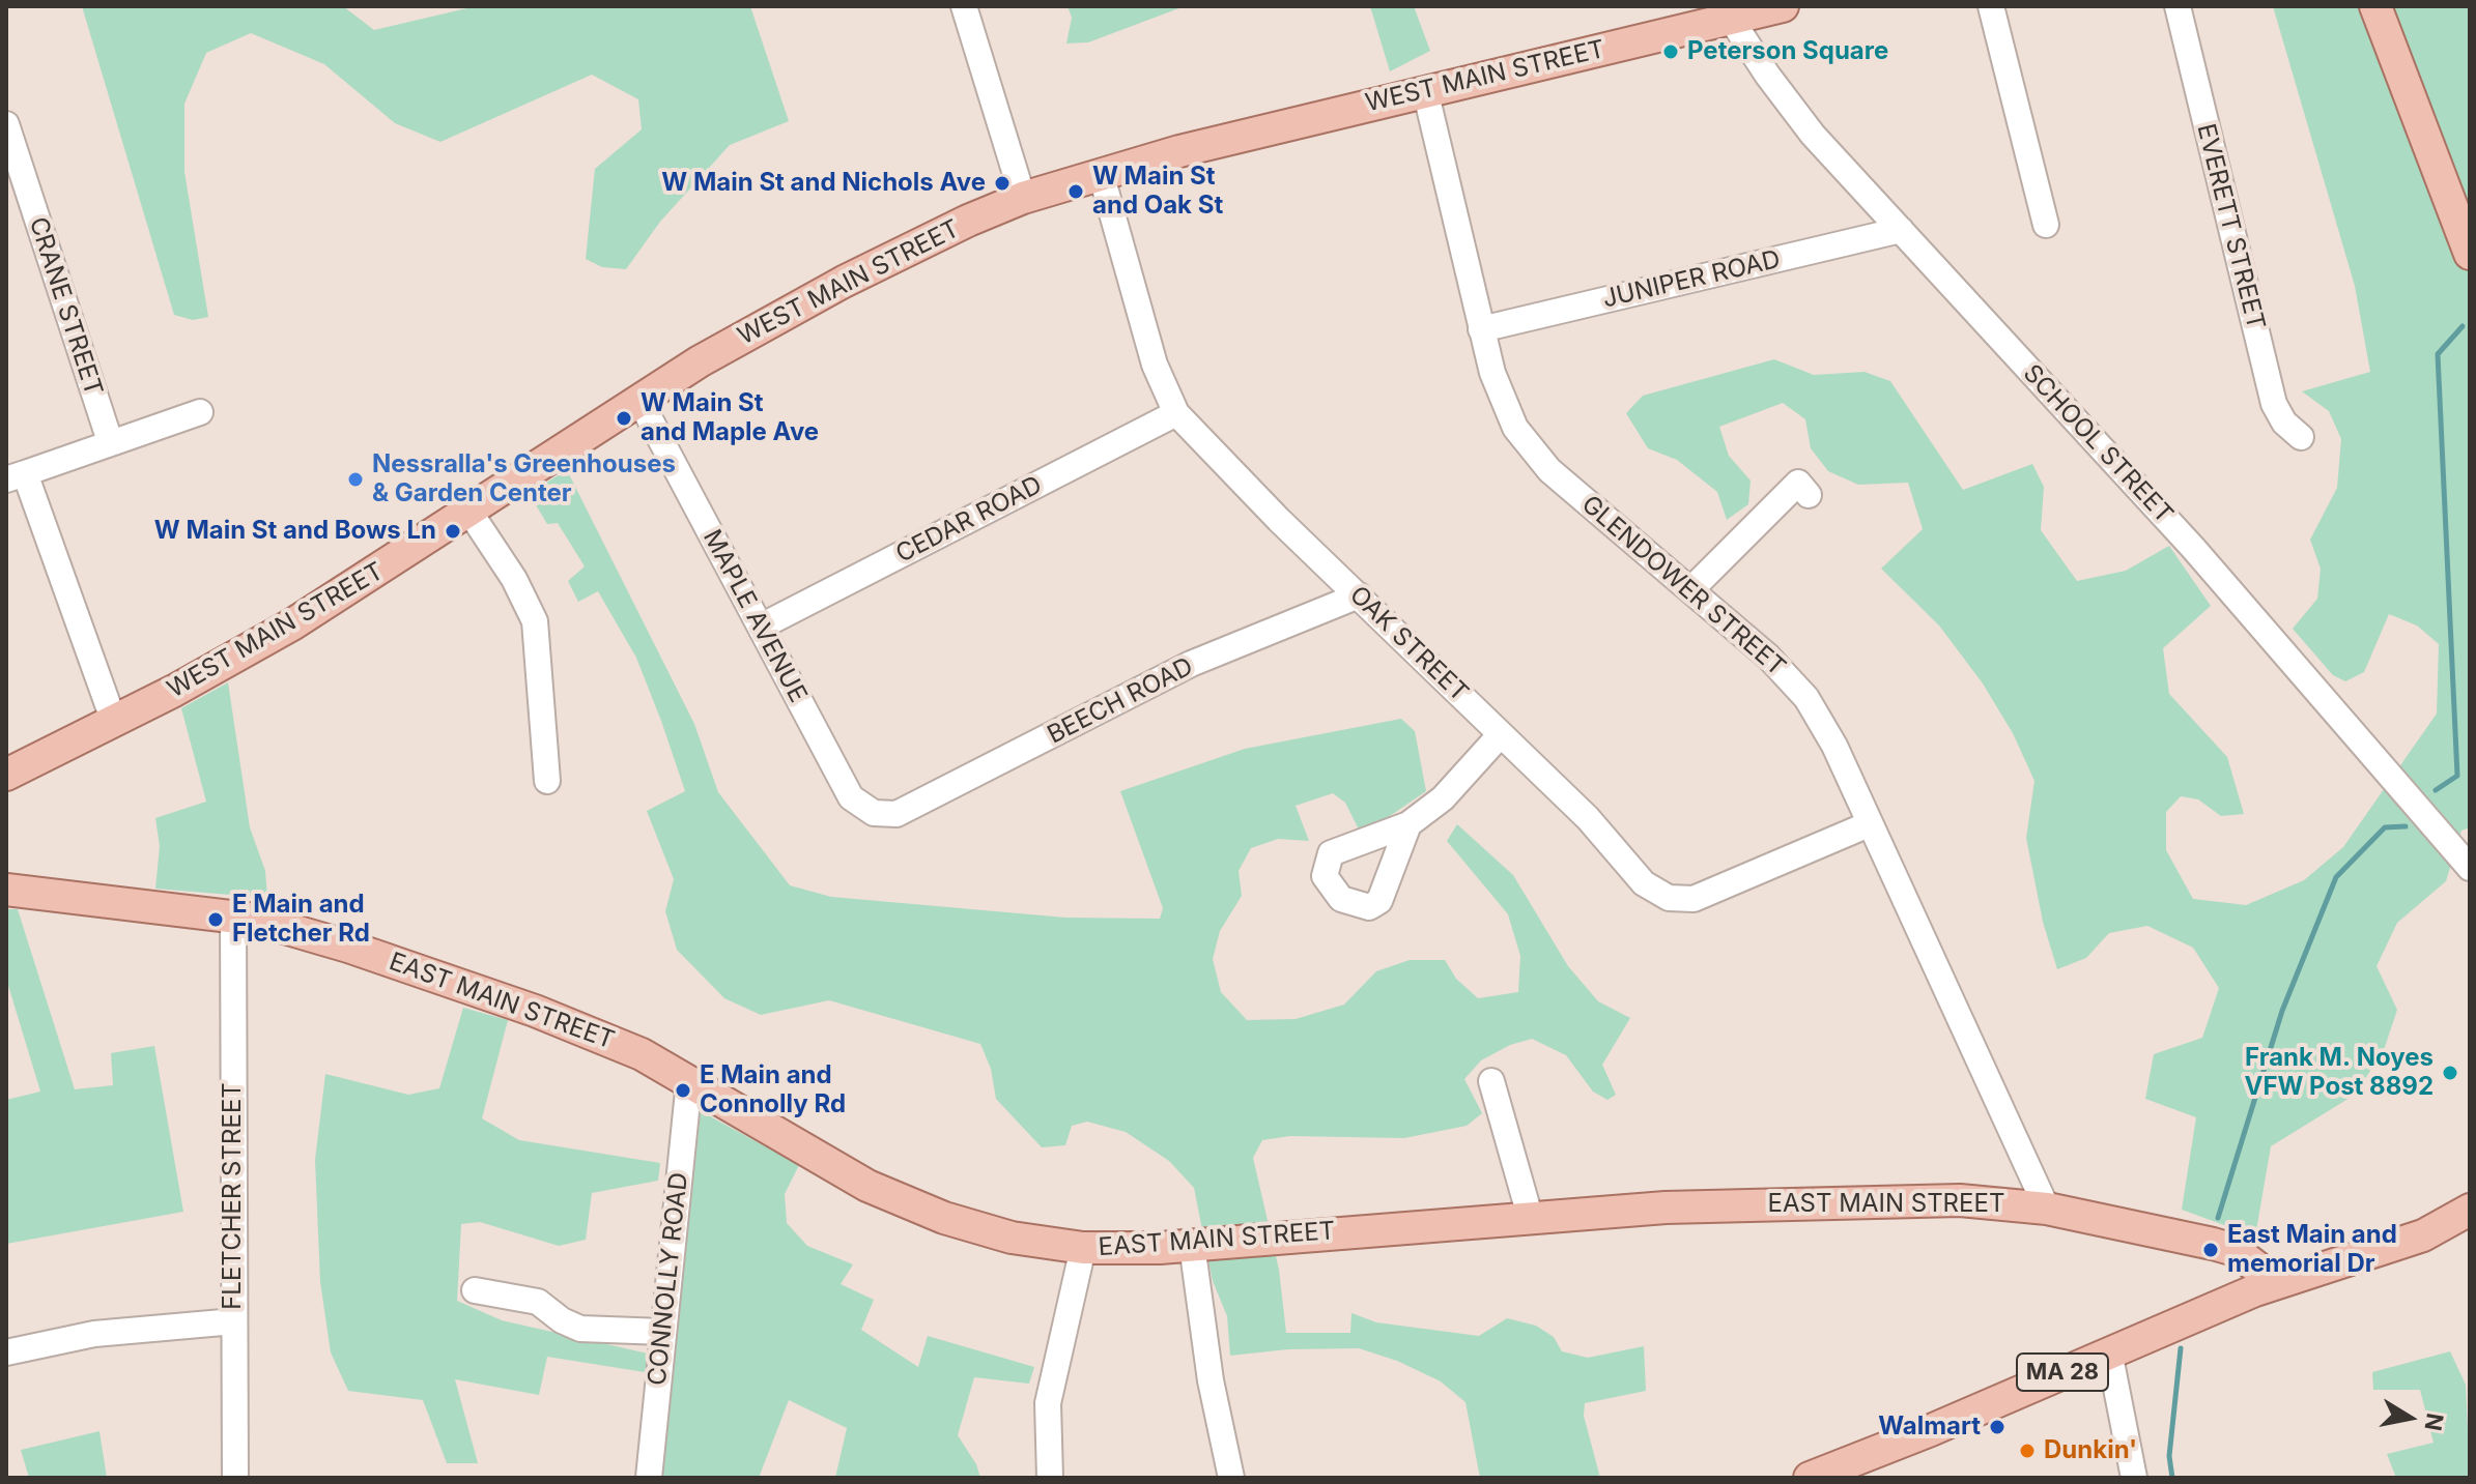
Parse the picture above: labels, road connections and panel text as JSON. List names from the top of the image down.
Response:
{
  "streets": {
    "main road": ["WEST MAIN STREET", "EAST MAIN STREET", "MA 28"],
    "street": [
      "EVERETT STREET",
      "JUNIPER ROAD",
      "CRANE STREET",
      "SCHOOL STREET",
      "CEDAR ROAD",
      "GLENDOWER STREET",
      "MAPLE AVENUE",
      "OAK STREET",
      "BEECH ROAD",
      "FLETCHER STREET",
      "CONNOLLY ROAD"
    ]
  },
  "crossings": [
    ["WEST MAIN STREET", "SCHOOL STREET"],
    ["WEST MAIN STREET", "GLENDOWER STREET"],
    ["WEST MAIN STREET", "MAPLE AVENUE"],
    ["WEST MAIN STREET", "OAK STREET"],
    ["JUNIPER ROAD", "SCHOOL STREET"],
    ["JUNIPER ROAD", "GLENDOWER STREET"],
    ["CEDAR ROAD", "MAPLE AVENUE"],
    ["CEDAR ROAD", "OAK STREET"],
    ["GLENDOWER STREET", "OAK STREET"],
    ["GLENDOWER STREET", "EAST MAIN STREET"],
    ["MAPLE AVENUE", "BEECH ROAD"],
    ["OAK STREET", "BEECH ROAD"],
    ["EAST MAIN STREET", "FLETCHER STREET"],
    ["EAST MAIN STREET", "CONNOLLY ROAD"],
    ["EAST MAIN STREET", "MA 28"]
  ],
  "places": [
    "Peterson Square",
    "W Main St and Nichols Ave",
    "W Main St and Oak St",
    "W Main St and Maple Ave",
    "Nessralla's Greenhouses & Garden Center",
    "W Main St and Bows Ln",
    "E Main and Fletcher Rd",
    "Frank M. Noyes VFW Post 8892",
    "E Main and Connolly Rd",
    "East Main and memorial Dr",
    "Walmart",
    "Dunkin'"
  ],
  "north": "right"
}
